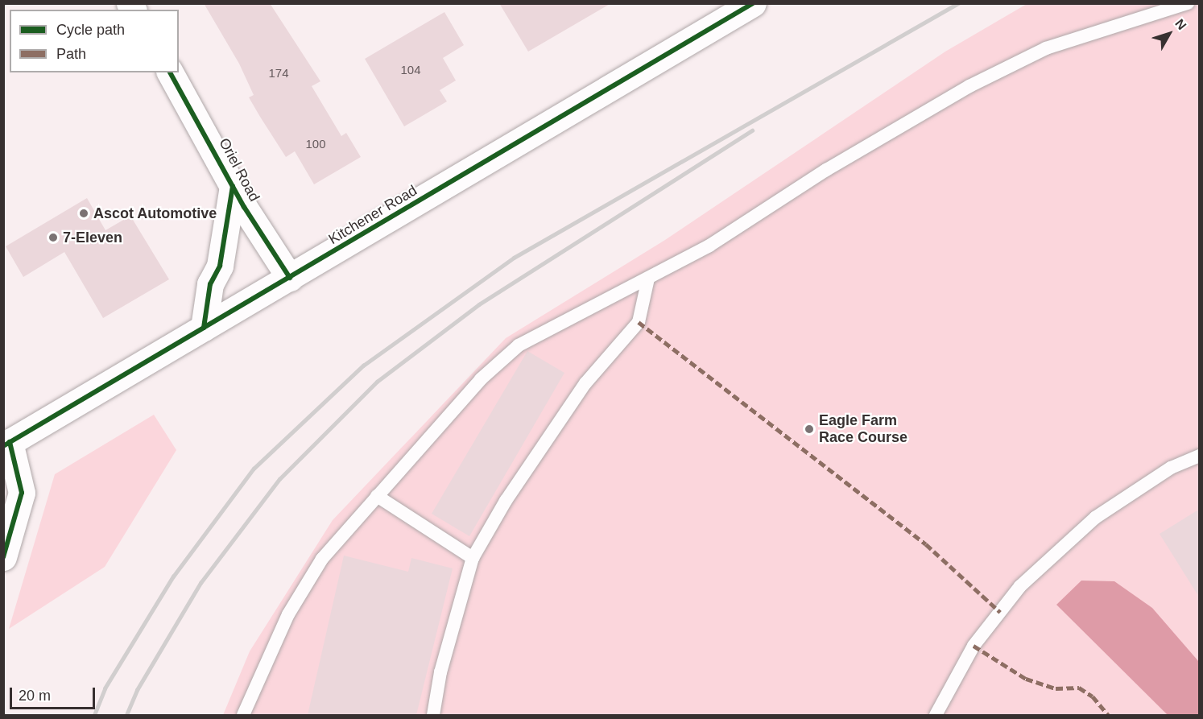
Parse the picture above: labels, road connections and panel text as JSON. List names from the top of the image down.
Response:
{
  "streets": {
    "main road": ["Oriel Road", "Kitchener Road"]
  },
  "crossings": [
    ["Oriel Road", "Kitchener Road"]
  ],
  "places": ["Ascot Automotive", "7-Eleven", "Eagle Farm Race Course"],
  "house_numbers": ["104", "174", "100"],
  "legend": ["Cycle path", "Path"],
  "scale_bar": "20 m",
  "north": "top right"
}
